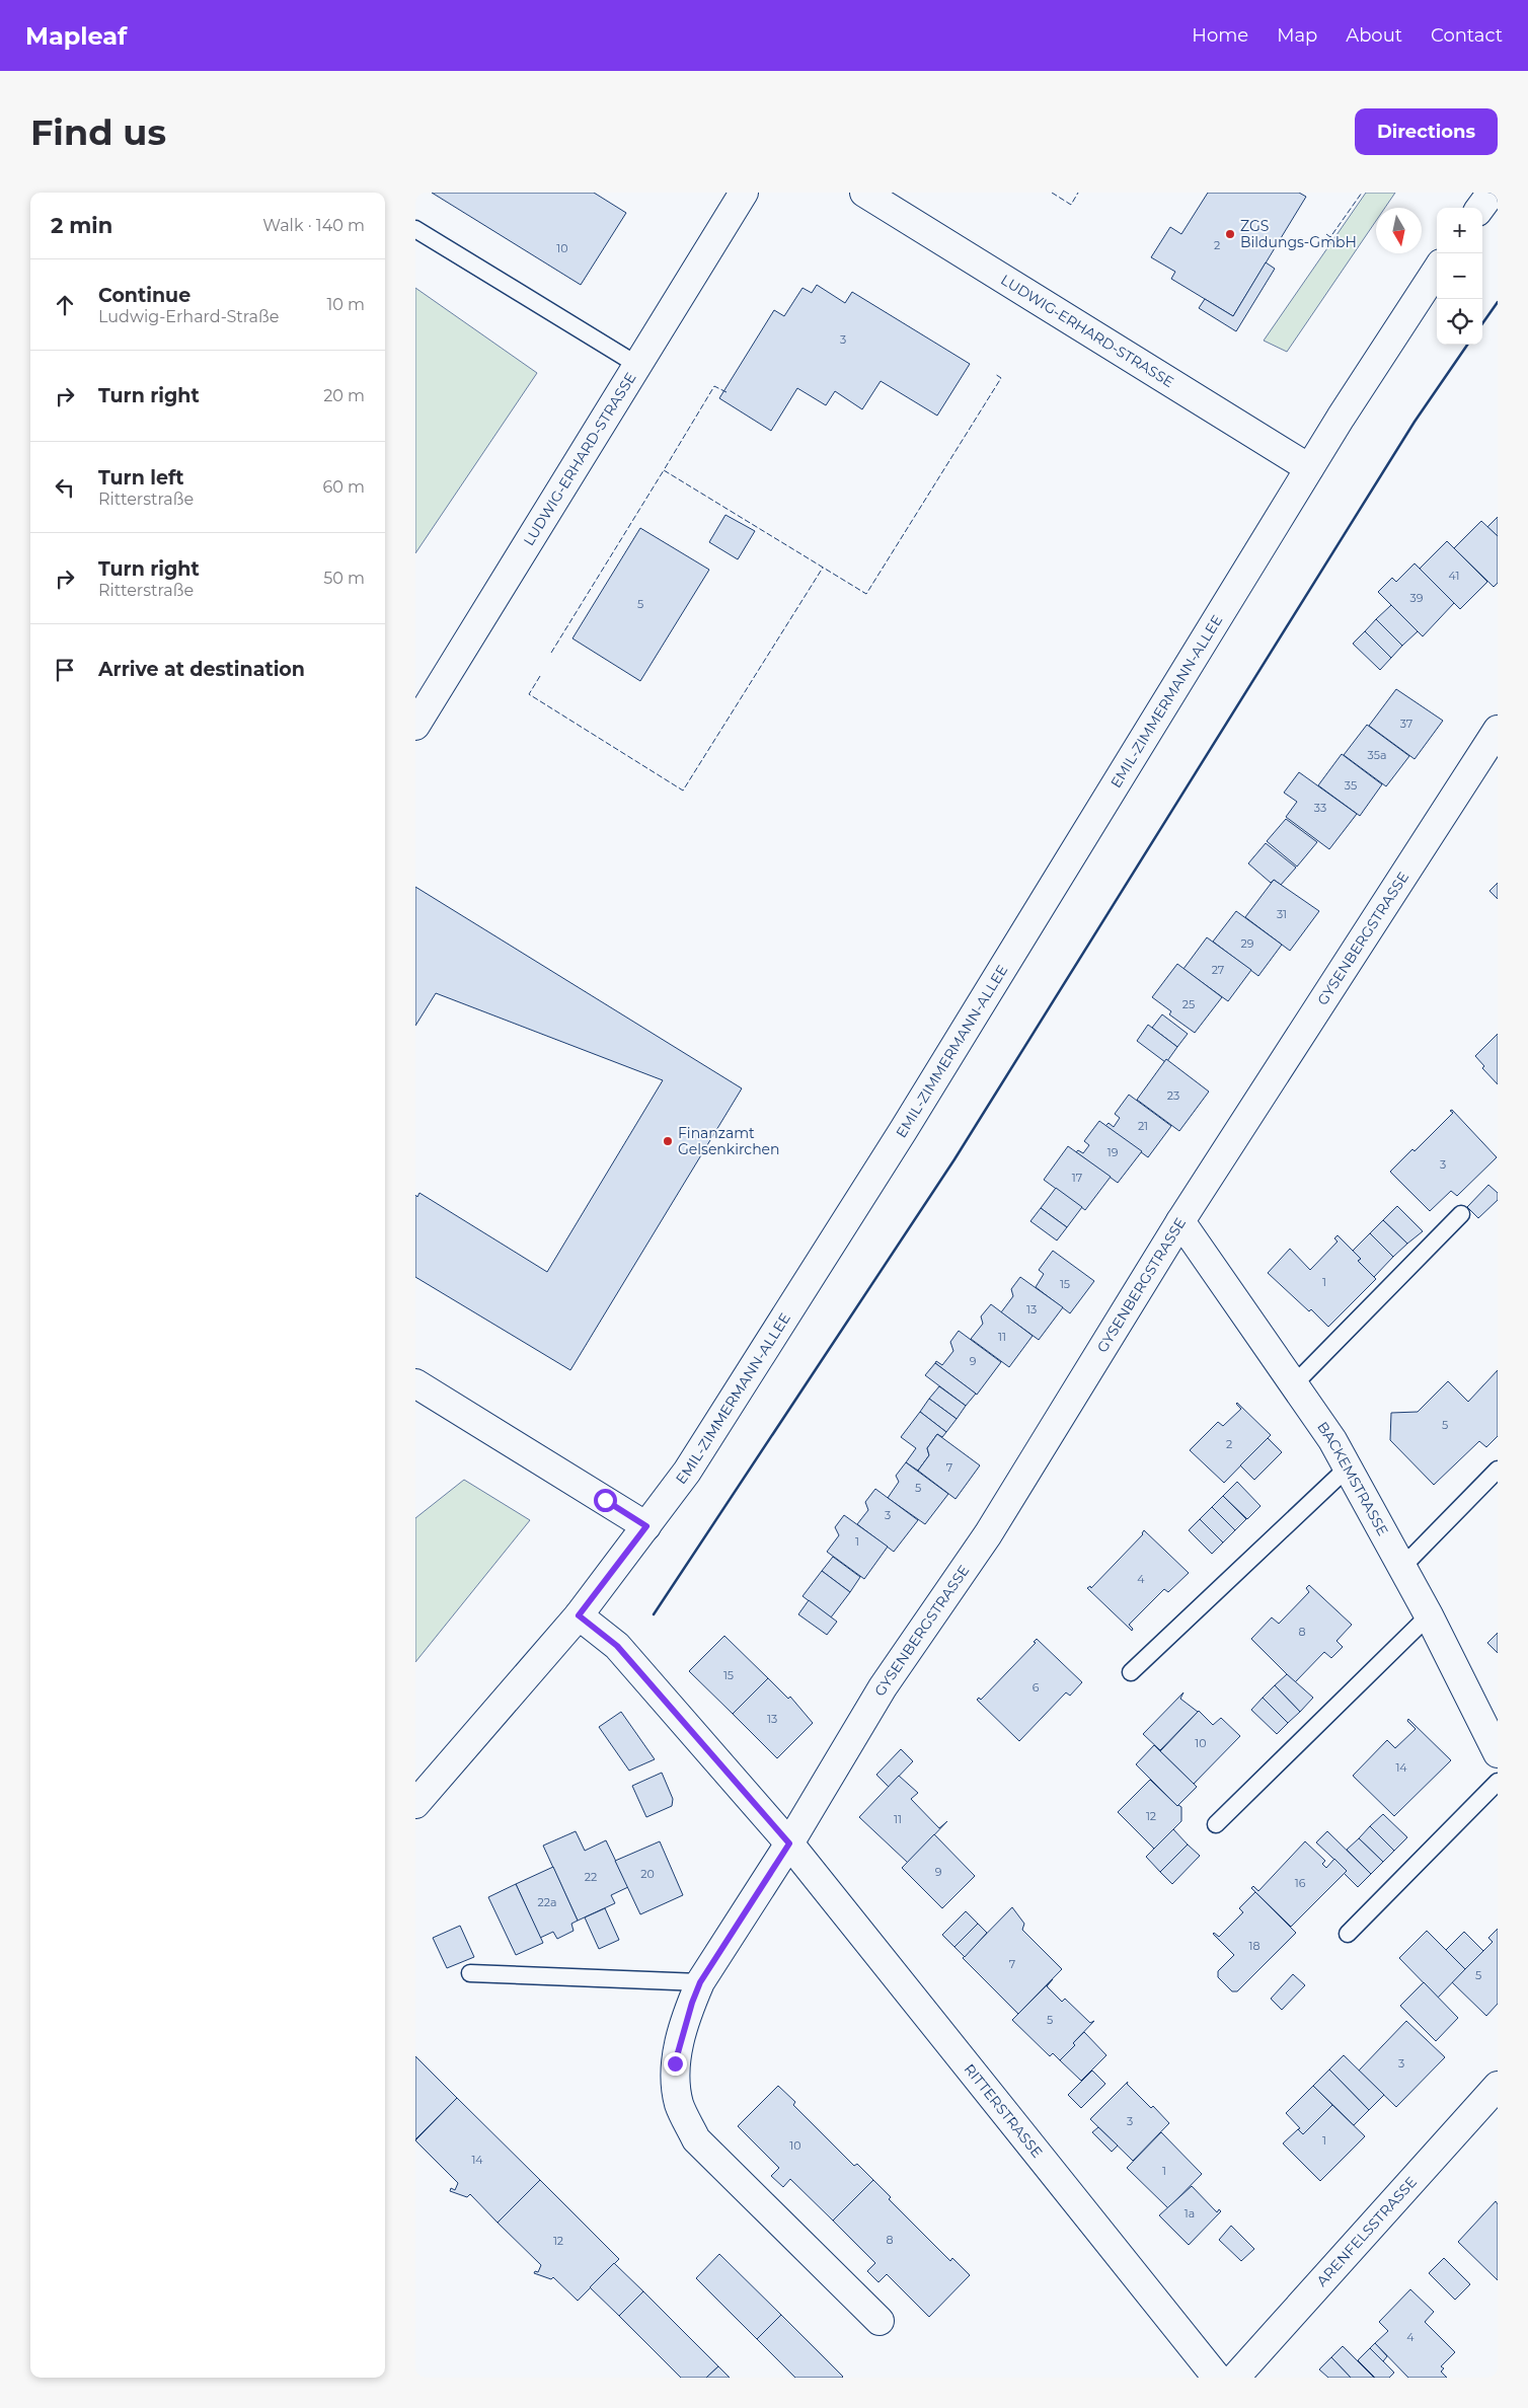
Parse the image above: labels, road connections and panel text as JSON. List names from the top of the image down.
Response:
{
  "streets": {
    "street": [
      "LUDWIG-ERHARD-STRASSE",
      "EMIL-ZIMMERMANN-ALLEE",
      "GYSENBERGSTRASSE",
      "BACKEMSTRASSE",
      "RITTERSTRASSE",
      "ARENFELSSTRASSE"
    ]
  },
  "crossings": [
    ["LUDWIG-ERHARD-STRASSE", "EMIL-ZIMMERMANN-ALLEE"],
    ["EMIL-ZIMMERMANN-ALLEE", "RITTERSTRASSE"],
    ["GYSENBERGSTRASSE", "BACKEMSTRASSE"],
    ["GYSENBERGSTRASSE", "RITTERSTRASSE"]
  ],
  "places": ["ZGS Bildungs-GmbH", "Finanzamt Gelsenkirchen"],
  "house_numbers": [
    "2",
    "10",
    "3",
    "41",
    "39",
    "5",
    "37",
    "35a",
    "35",
    "33",
    "31",
    "29",
    "27",
    "25",
    "23",
    "21",
    "19",
    "3",
    "17",
    "1",
    "15",
    "13",
    "11",
    "9",
    "5",
    "2",
    "7",
    "5",
    "3",
    "1",
    "4",
    "8",
    "15",
    "6",
    "13",
    "10",
    "14",
    "12",
    "11",
    "9",
    "20",
    "22",
    "16",
    "22a",
    "18",
    "7",
    "5",
    "5",
    "3",
    "3",
    "1",
    "10",
    "14",
    "1",
    "1a",
    "8",
    "12",
    "4"
  ],
  "north": "bottom",
  "page": {
    "header": "Mapleaf",
    "nav": [
      "Home",
      "Map",
      "About",
      "Contact"
    ],
    "buttons": "Directions",
    "title": "Find us",
    "heading": ["2 min", "Walk · 140 m"],
    "map_buttons": ["+", "−"],
    "list": [
      ["Continue", "Ludwig-Erhard-Straße", "10 m"],
      ["Turn right", "20 m"],
      ["Turn left", "Ritterstraße", "60 m"],
      ["Turn right", "Ritterstraße", "50 m"],
      "Arrive at destination"
    ]
  }
}
